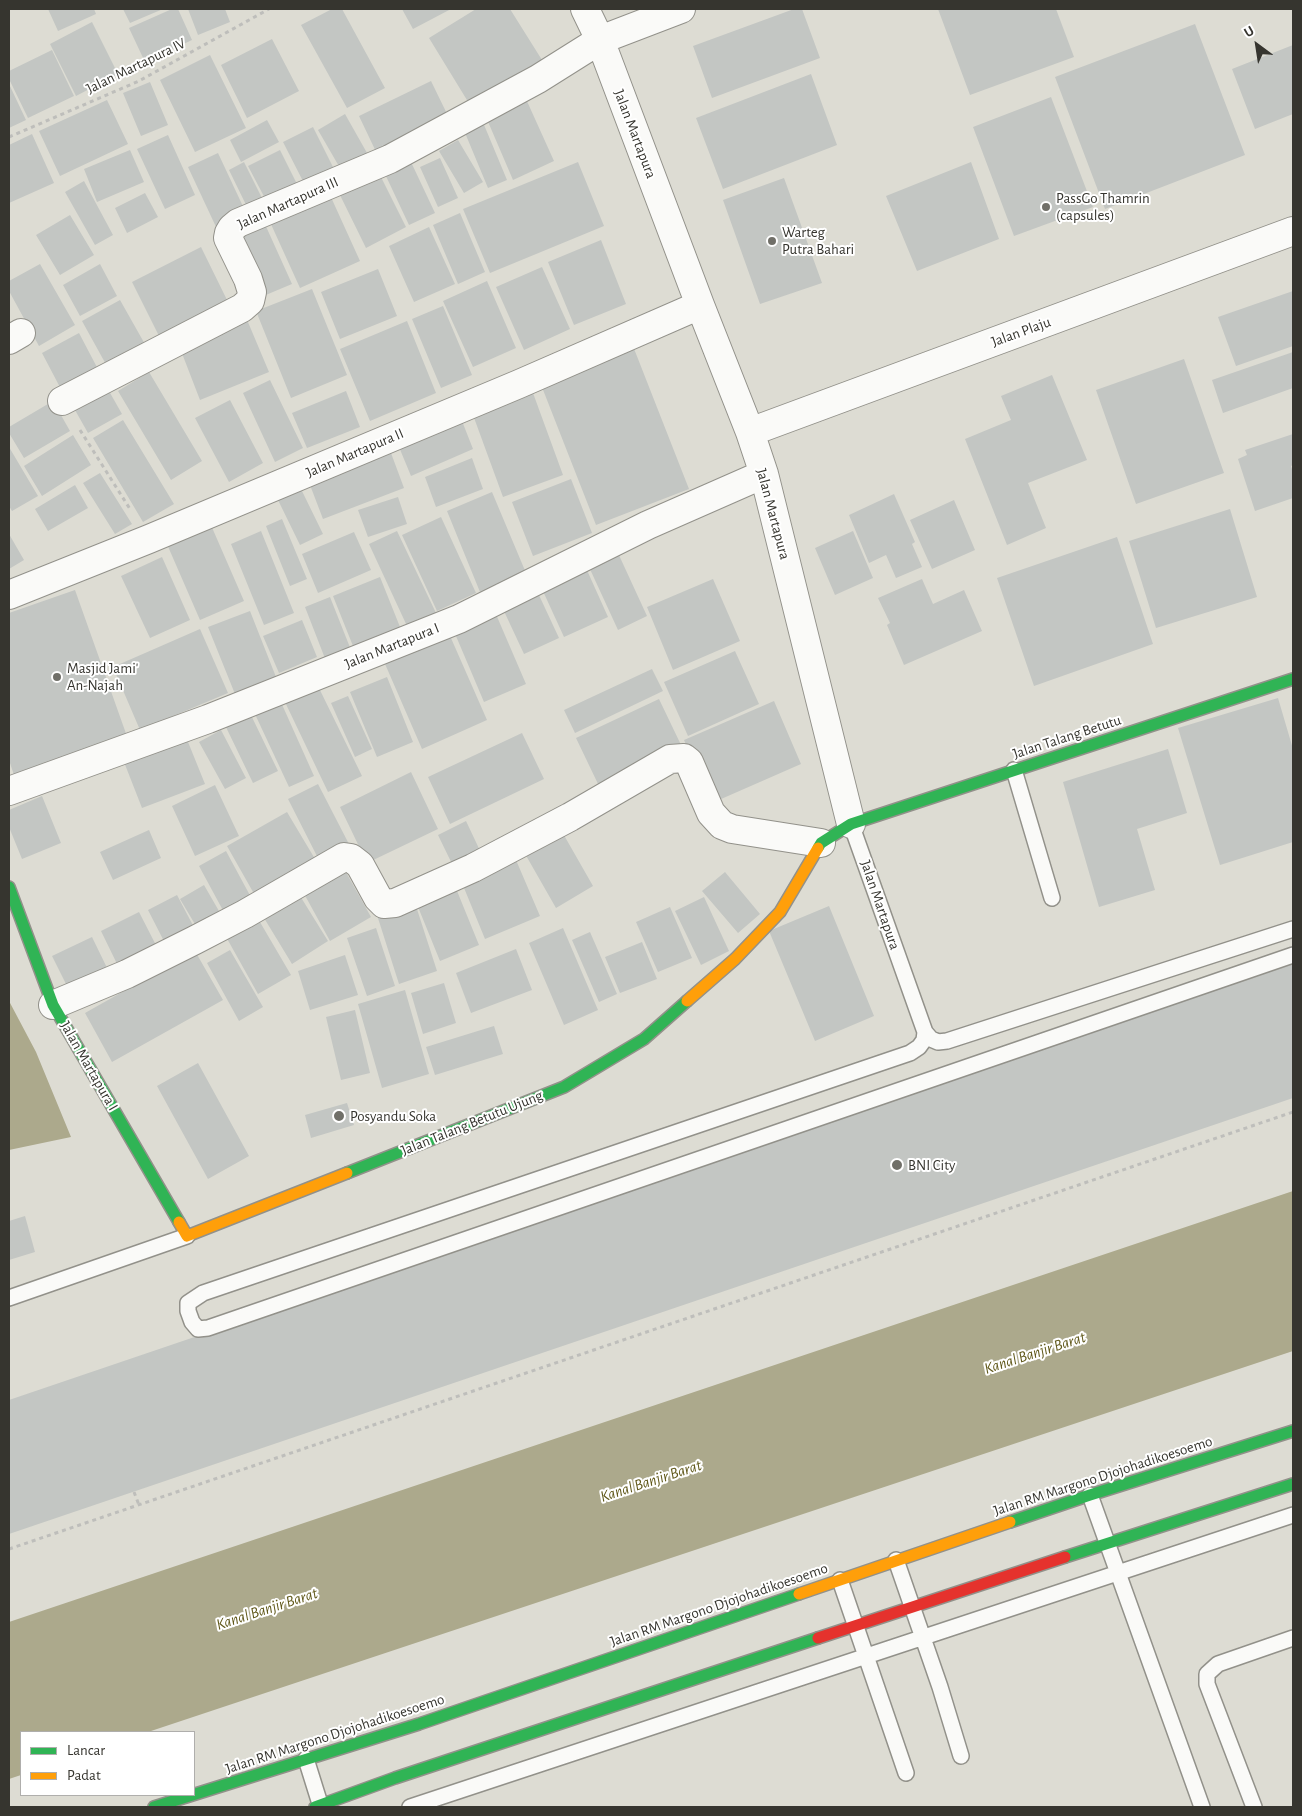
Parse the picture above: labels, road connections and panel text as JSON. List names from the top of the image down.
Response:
{
  "streets": {
    "main road": [
      "Jalan Martapura I",
      "Jalan Talang Betutu",
      "Jalan Talang Betutu Ujung",
      "Jalan RM Margono Djojohadikoesoemo"
    ],
    "street": [
      "Jalan Martapura",
      "Jalan Martapura III",
      "Jalan Plaju",
      "Jalan Martapura II"
    ],
    "path": ["Jalan Martapura IV"]
  },
  "crossings": [
    ["Jalan Martapura", "Jalan Martapura III"],
    ["Jalan Martapura", "Jalan Plaju"],
    ["Jalan Martapura", "Jalan Martapura II"],
    ["Jalan Martapura", "Jalan Martapura I"],
    ["Jalan Martapura", "Jalan Talang Betutu"],
    ["Jalan Martapura", "Jalan Talang Betutu Ujung"],
    ["Jalan Martapura I", "Jalan Talang Betutu Ujung"],
    ["Jalan Talang Betutu", "Jalan Talang Betutu Ujung"]
  ],
  "water": ["Kanal Banjir Barat"],
  "places": [
    "PassGo Thamrin (capsules)",
    "Warteg Putra Bahari",
    "Masjid Jami' An-Najah",
    "Posyandu Soka",
    "BNI City"
  ],
  "legend": ["Lancar", "Padat"],
  "north": "top left"
}
